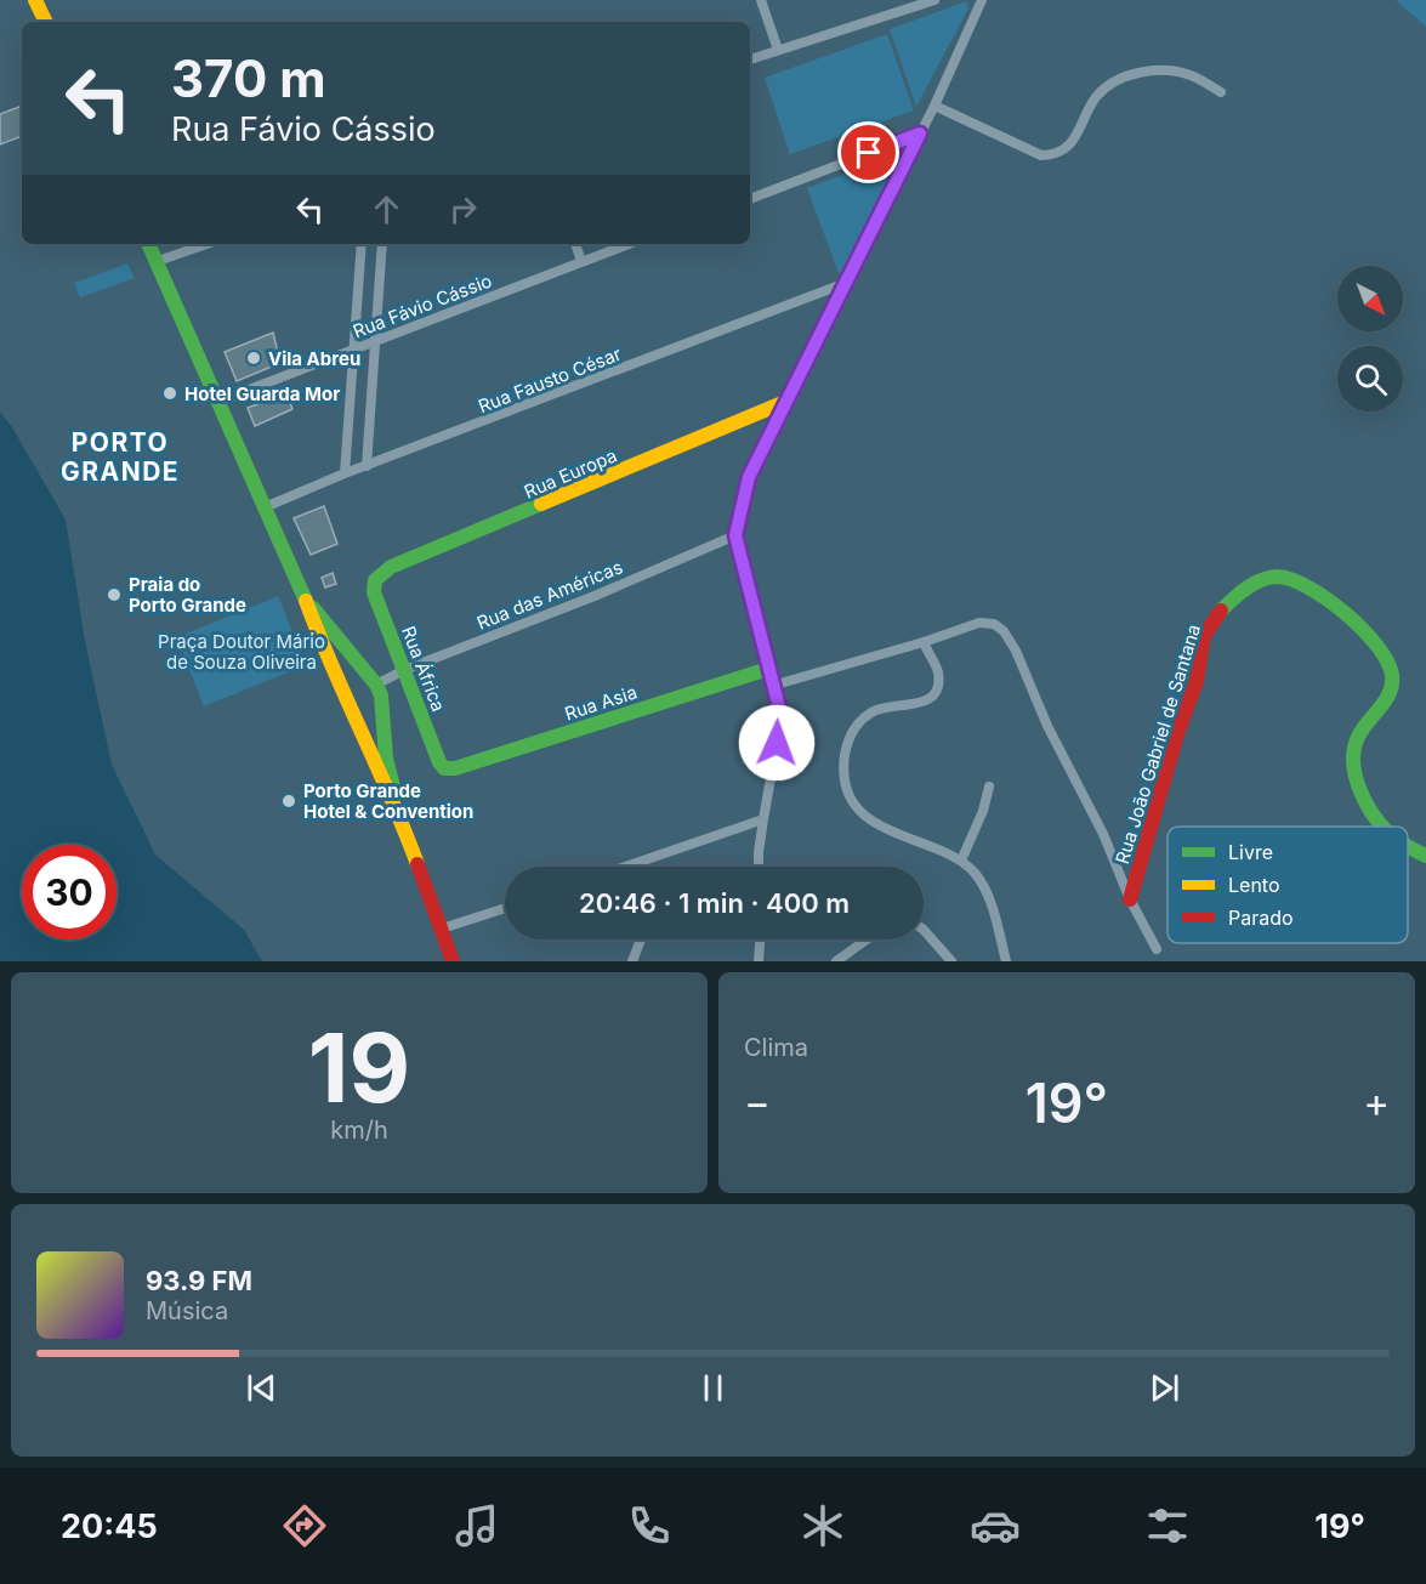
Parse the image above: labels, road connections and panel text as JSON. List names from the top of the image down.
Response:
{
  "streets": {
    "street": [
      "Rua Fávio Cássio",
      "Rua Fausto César",
      "Rua Europa",
      "Rua das Américas",
      "Rua África",
      "Rua Asia",
      "Rua João Gabriel de Santana"
    ]
  },
  "crossings": [
    ["Rua Europa", "Rua África"],
    ["Rua das Américas", "Rua África"],
    ["Rua África", "Rua Asia"]
  ],
  "districts": ["PORTO GRANDE"],
  "parks": ["Praça Doutor Mário de Souza Oliveira"],
  "places": [
    "Vila Abreu",
    "Hotel Guarda Mor",
    "Praia do Porto Grande",
    "Porto Grande Hotel & Convention"
  ],
  "legend": ["Livre", "Lento", "Parado"],
  "north": "bottom right",
  "page": {
    "turn": ["370 m", "Rua Fávio Cássio"],
    "limit": "30",
    "trip": "20:46 · 1 min · 400 m",
    "tile": [
      ["19", "km/h"],
      "Clima"
    ],
    "heat": ["−", "19°", "+"],
    "song": ["93.9 FM", "Música"],
    "tabs": ["20:45", "19°"]
  }
}
